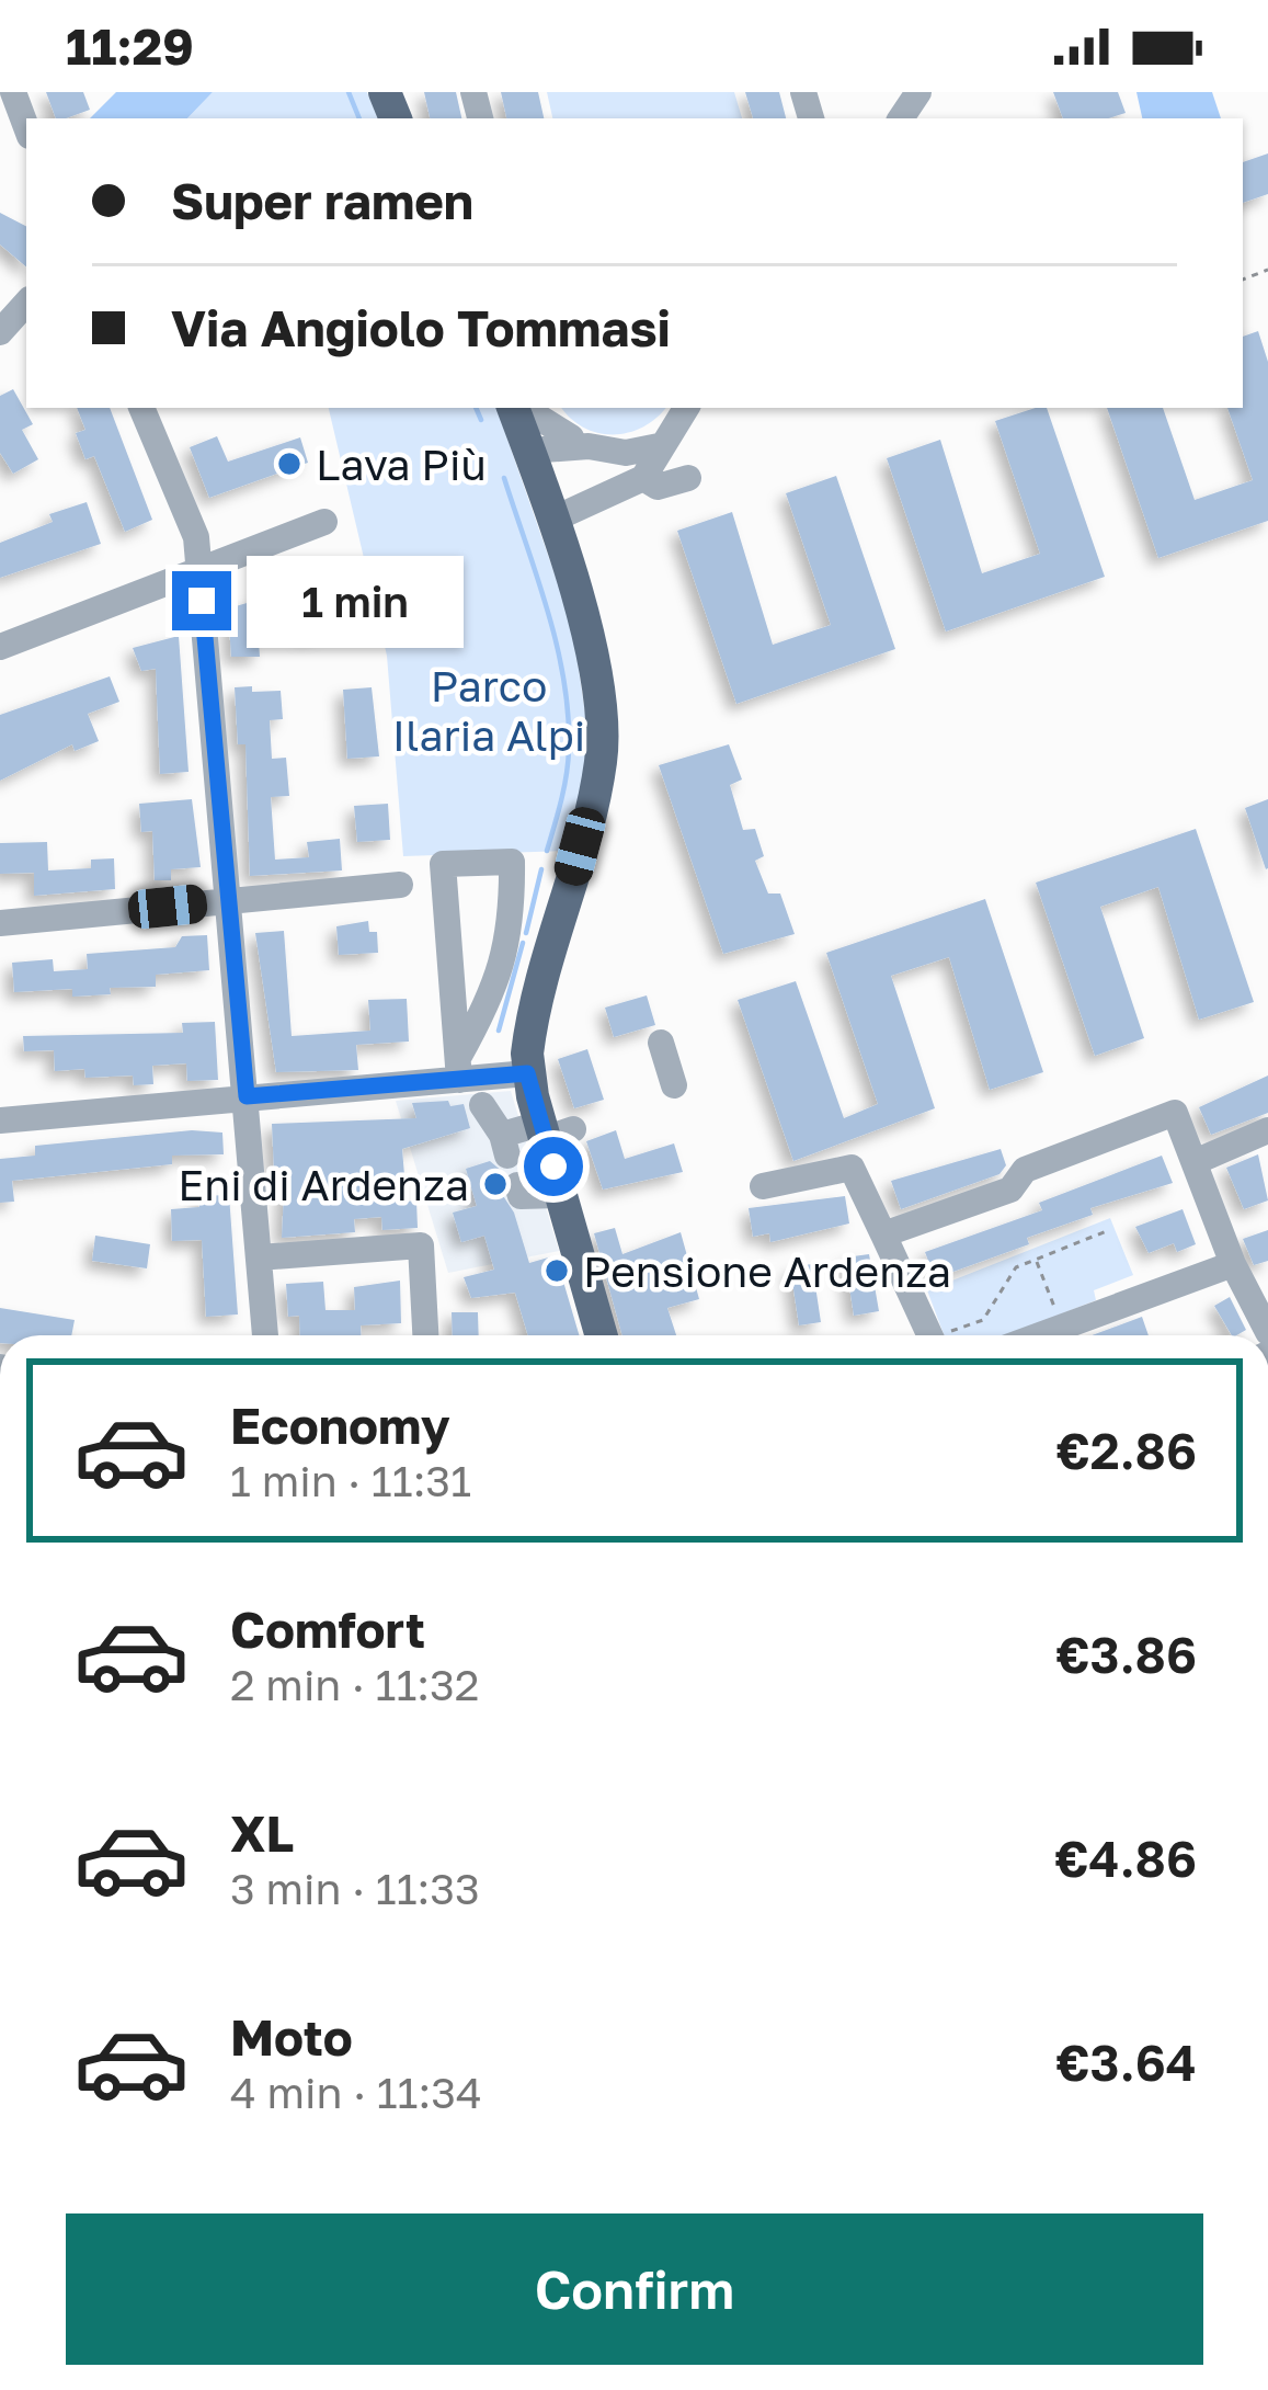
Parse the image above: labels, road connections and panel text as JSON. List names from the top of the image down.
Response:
{
  "parks": ["Parco Ilaria Alpi"],
  "places": ["Lava Più", "Eni di Ardenza", "Pensione Ardenza"],
  "page": {
    "status": "11:29",
    "banner": ["Super ramen", "Via Angiolo Tommasi"],
    "bubble": "1 min",
    "list": [
      {
        "name": "Economy",
        "note": "1 min · 11:31",
        "value": "€2.86"
      },
      {
        "name": "Comfort",
        "note": "2 min · 11:32",
        "value": "€3.86"
      },
      {
        "name": "XL",
        "note": "3 min · 11:33",
        "value": "€4.86"
      },
      {
        "name": "Moto",
        "note": "4 min · 11:34",
        "value": "€3.64"
      }
    ],
    "buttons": "Confirm"
  }
}
